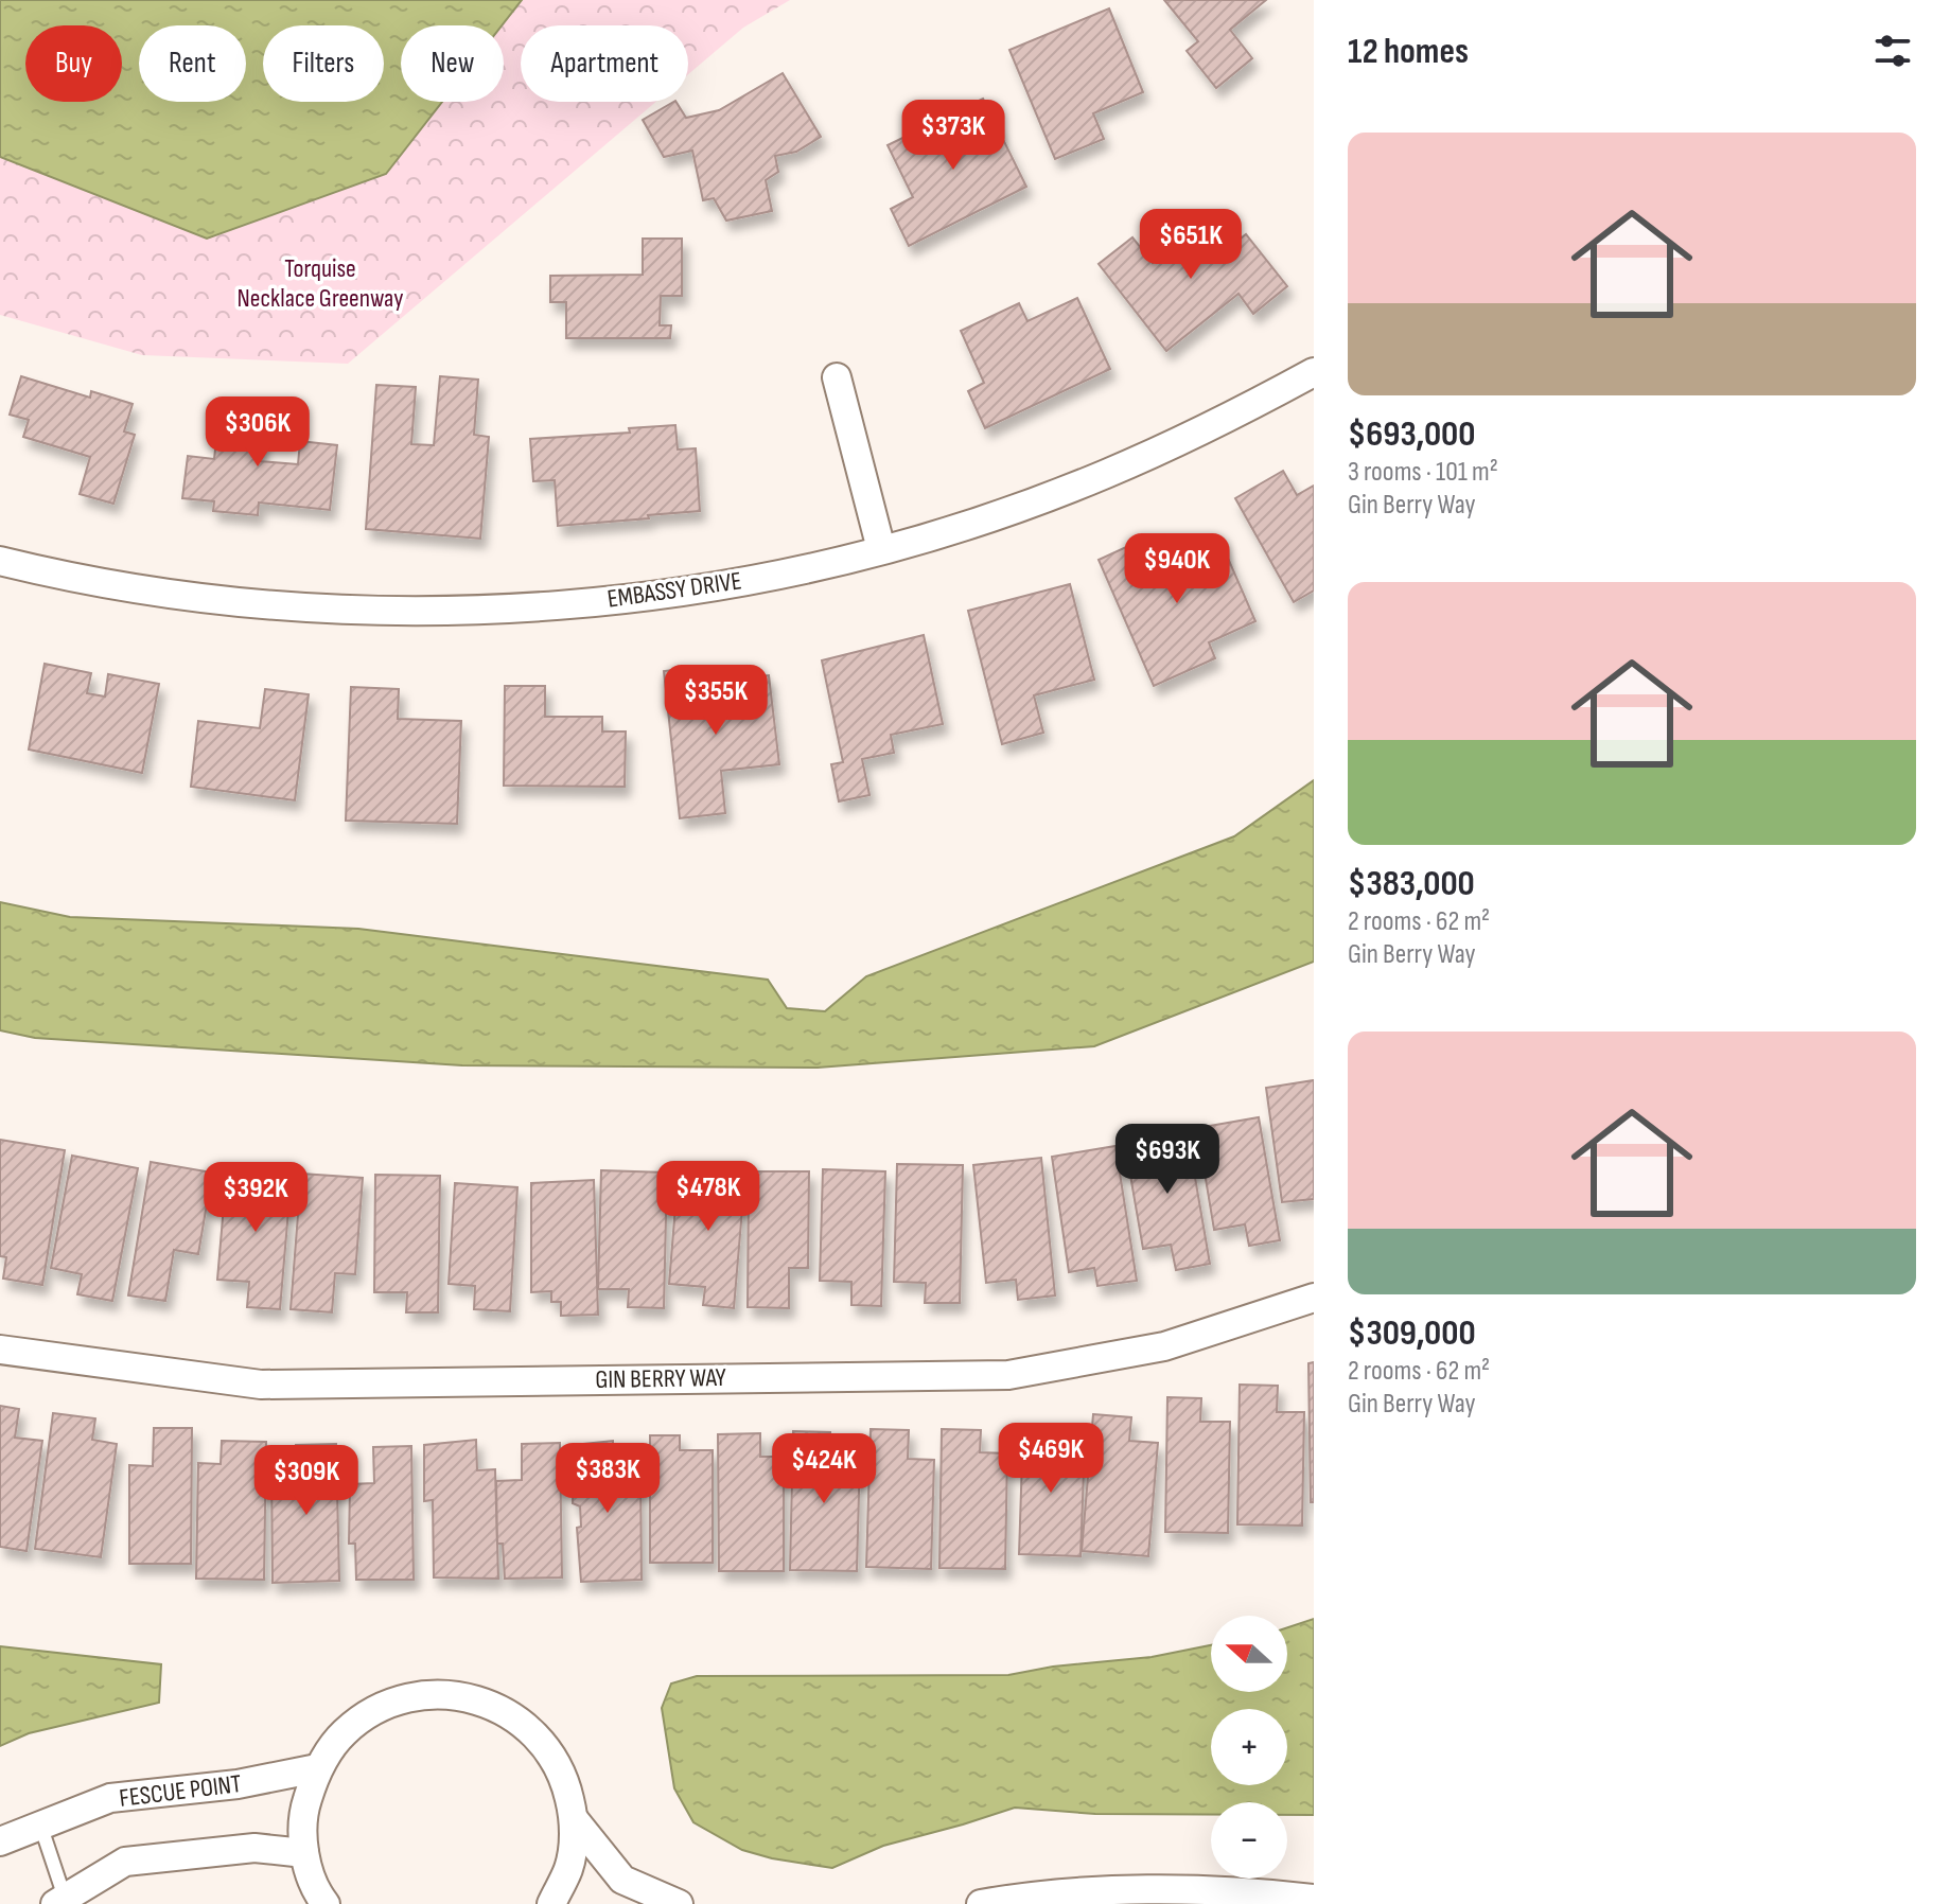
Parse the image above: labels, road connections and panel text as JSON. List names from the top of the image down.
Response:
{
  "streets": {
    "street": ["EMBASSY DRIVE", "GIN BERRY WAY", "FESCUE POINT"]
  },
  "parks": ["Torquise Necklace Greenway"],
  "north": "left",
  "page": {
    "heading": "12 homes",
    "chip": [
      "Buy",
      "Rent",
      "Filters",
      "New",
      "Apartment"
    ],
    "price": [
      "$373K",
      "$651K",
      "$306K",
      "$940K",
      "$355K",
      "$693K",
      "$478K",
      "$392K",
      "$469K",
      "$424K",
      "$383K",
      "$309K"
    ],
    "list": [
      {
        "name": "$693,000",
        "note": "3 rooms · 101 m² · Gin Berry Way"
      },
      {
        "name": "$383,000",
        "note": "2 rooms · 62 m² · Gin Berry Way"
      },
      {
        "name": "$309,000",
        "note": "2 rooms · 62 m² · Gin Berry Way"
      }
    ],
    "map_buttons": ["+", "−"]
  }
}
